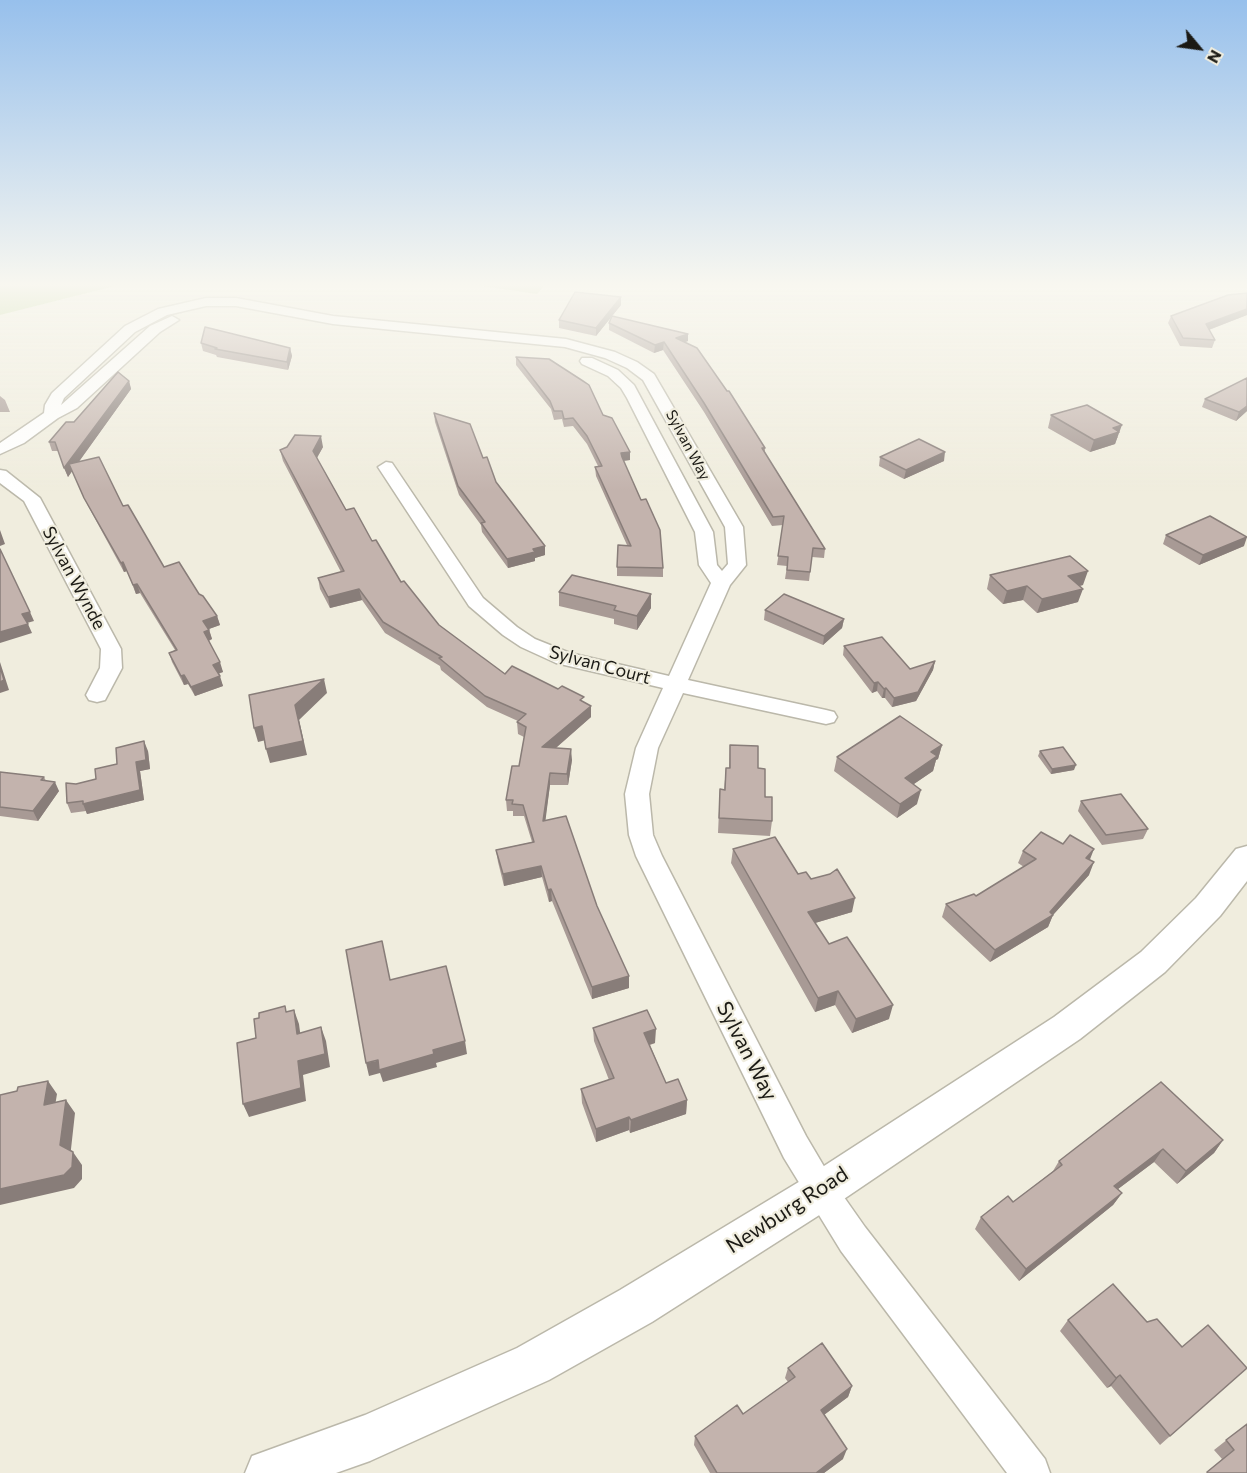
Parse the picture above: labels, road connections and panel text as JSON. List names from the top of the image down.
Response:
{
  "streets": {
    "main road": ["Newburg Road"],
    "street": ["Sylvan Way", "Sylvan Wynde", "Sylvan Court"]
  },
  "crossings": [
    ["Sylvan Way", "Sylvan Court"],
    ["Sylvan Way", "Newburg Road"]
  ],
  "north": "bottom right"
}
